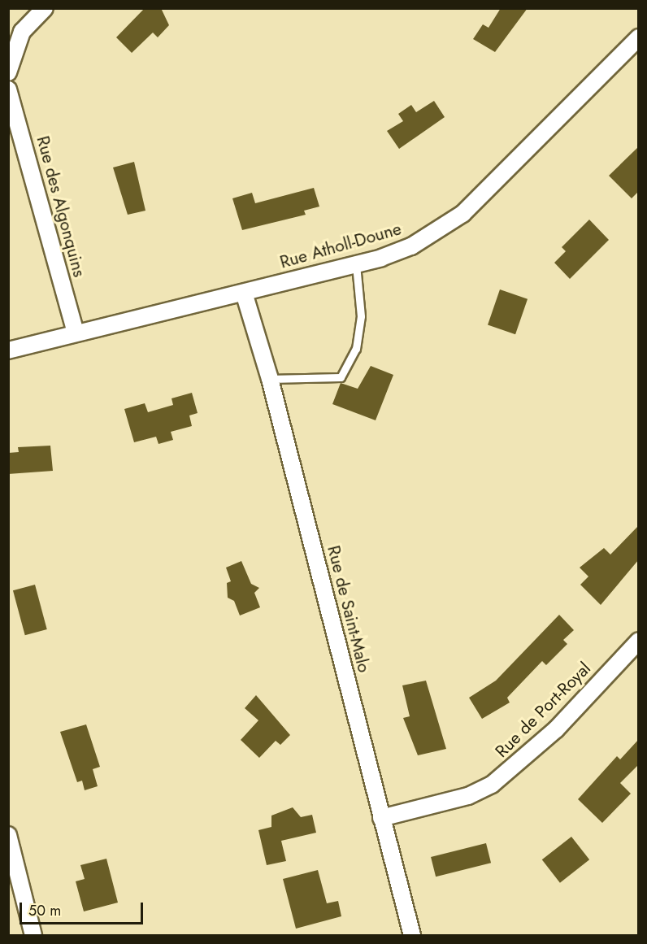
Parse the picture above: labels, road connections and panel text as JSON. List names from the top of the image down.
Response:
{
  "streets": {
    "street": [
      "Rue des Algonquins",
      "Rue Atholl-Doune",
      "Rue de Saint-Malo",
      "Rue de Port-Royal"
    ]
  },
  "crossings": [
    ["Rue des Algonquins", "Rue Atholl-Doune"],
    ["Rue Atholl-Doune", "Rue de Saint-Malo"],
    ["Rue de Saint-Malo", "Rue de Port-Royal"]
  ],
  "scale_bar": "50 m"
}
